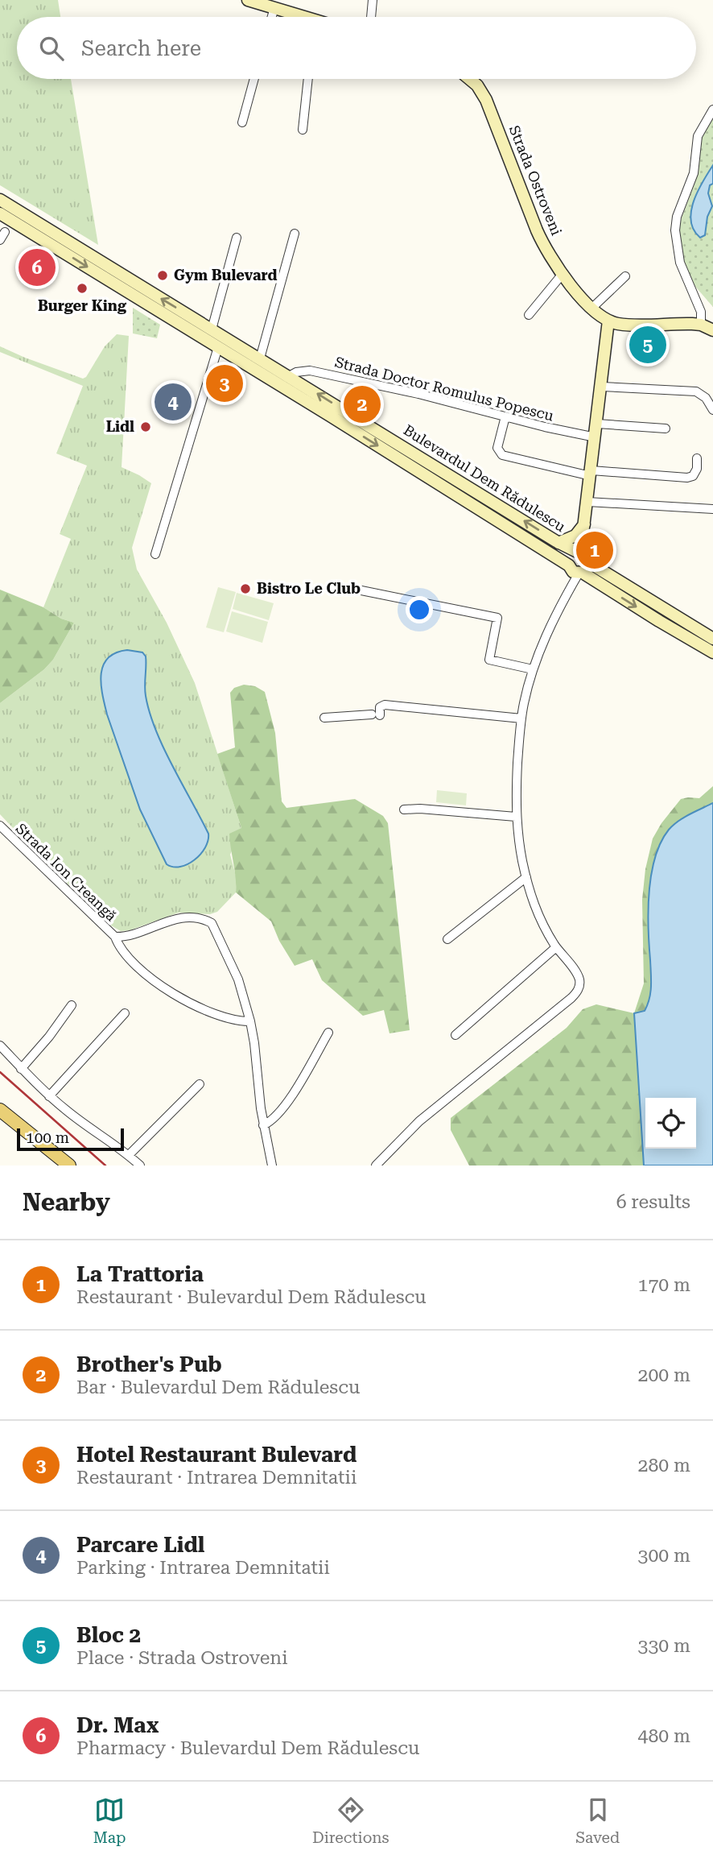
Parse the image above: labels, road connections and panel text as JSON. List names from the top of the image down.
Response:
{
  "streets": {
    "main road": ["Strada Ostroveni", "Bulevardul Dem Rădulescu"],
    "street": ["Strada Doctor Romulus Popescu", "Strada Ion Creangă"]
  },
  "crossings": [
    ["Strada Doctor Romulus Popescu", "Bulevardul Dem Rădulescu"]
  ],
  "places": [
    "Gym Bulevard",
    "Burger King",
    "Lidl",
    "Bistro Le Club"
  ],
  "scale_bar": "100 m",
  "page": {
    "search": "Search here",
    "pins": [
      "6",
      "5",
      "3",
      "4",
      "2",
      "1"
    ],
    "scale": "100 m",
    "heading": ["Nearby", "6 results"],
    "list": [
      {
        "mark": "1",
        "name": "La Trattoria",
        "note": "Restaurant · Bulevardul Dem Rădulescu",
        "value": "170 m"
      },
      {
        "mark": "2",
        "name": "Brother's Pub",
        "note": "Bar · Bulevardul Dem Rădulescu",
        "value": "200 m"
      },
      {
        "mark": "3",
        "name": "Hotel Restaurant Bulevard",
        "note": "Restaurant · Intrarea Demnitatii",
        "value": "280 m"
      },
      {
        "mark": "4",
        "name": "Parcare Lidl",
        "note": "Parking · Intrarea Demnitatii",
        "value": "300 m"
      },
      {
        "mark": "5",
        "name": "Bloc 2",
        "note": "Place · Strada Ostroveni",
        "value": "330 m"
      },
      {
        "mark": "6",
        "name": "Dr. Max",
        "note": "Pharmacy · Bulevardul Dem Rădulescu",
        "value": "480 m"
      }
    ],
    "nav": ["Map", "Directions", "Saved"]
  }
}
